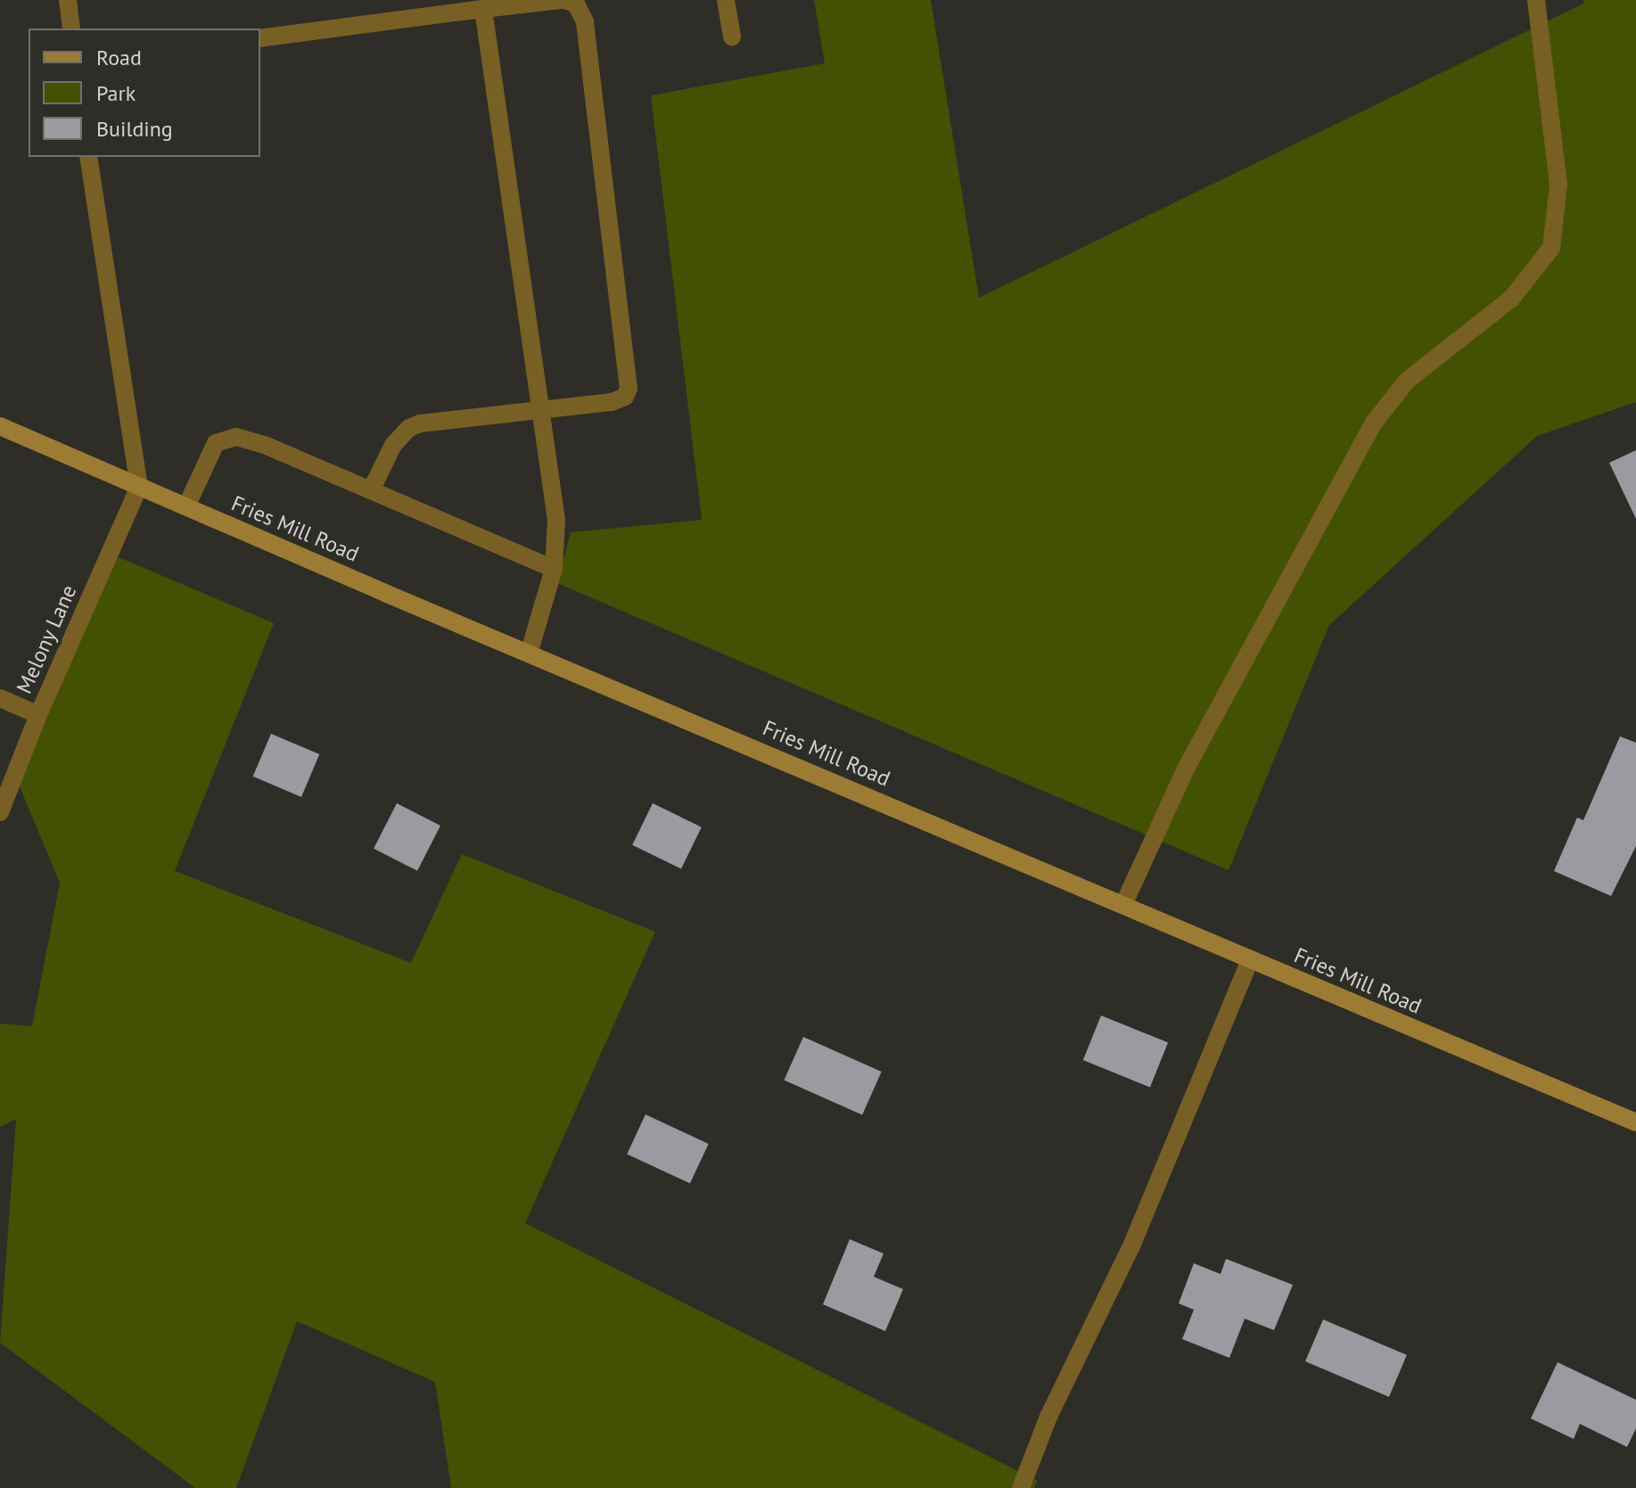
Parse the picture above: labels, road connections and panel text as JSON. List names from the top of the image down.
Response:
{
  "streets": {
    "main road": ["Fries Mill Road"],
    "street": ["Melony Lane"]
  },
  "crossings": [
    ["Fries Mill Road", "Melony Lane"]
  ],
  "legend": ["Road", "Park", "Building"]
}
